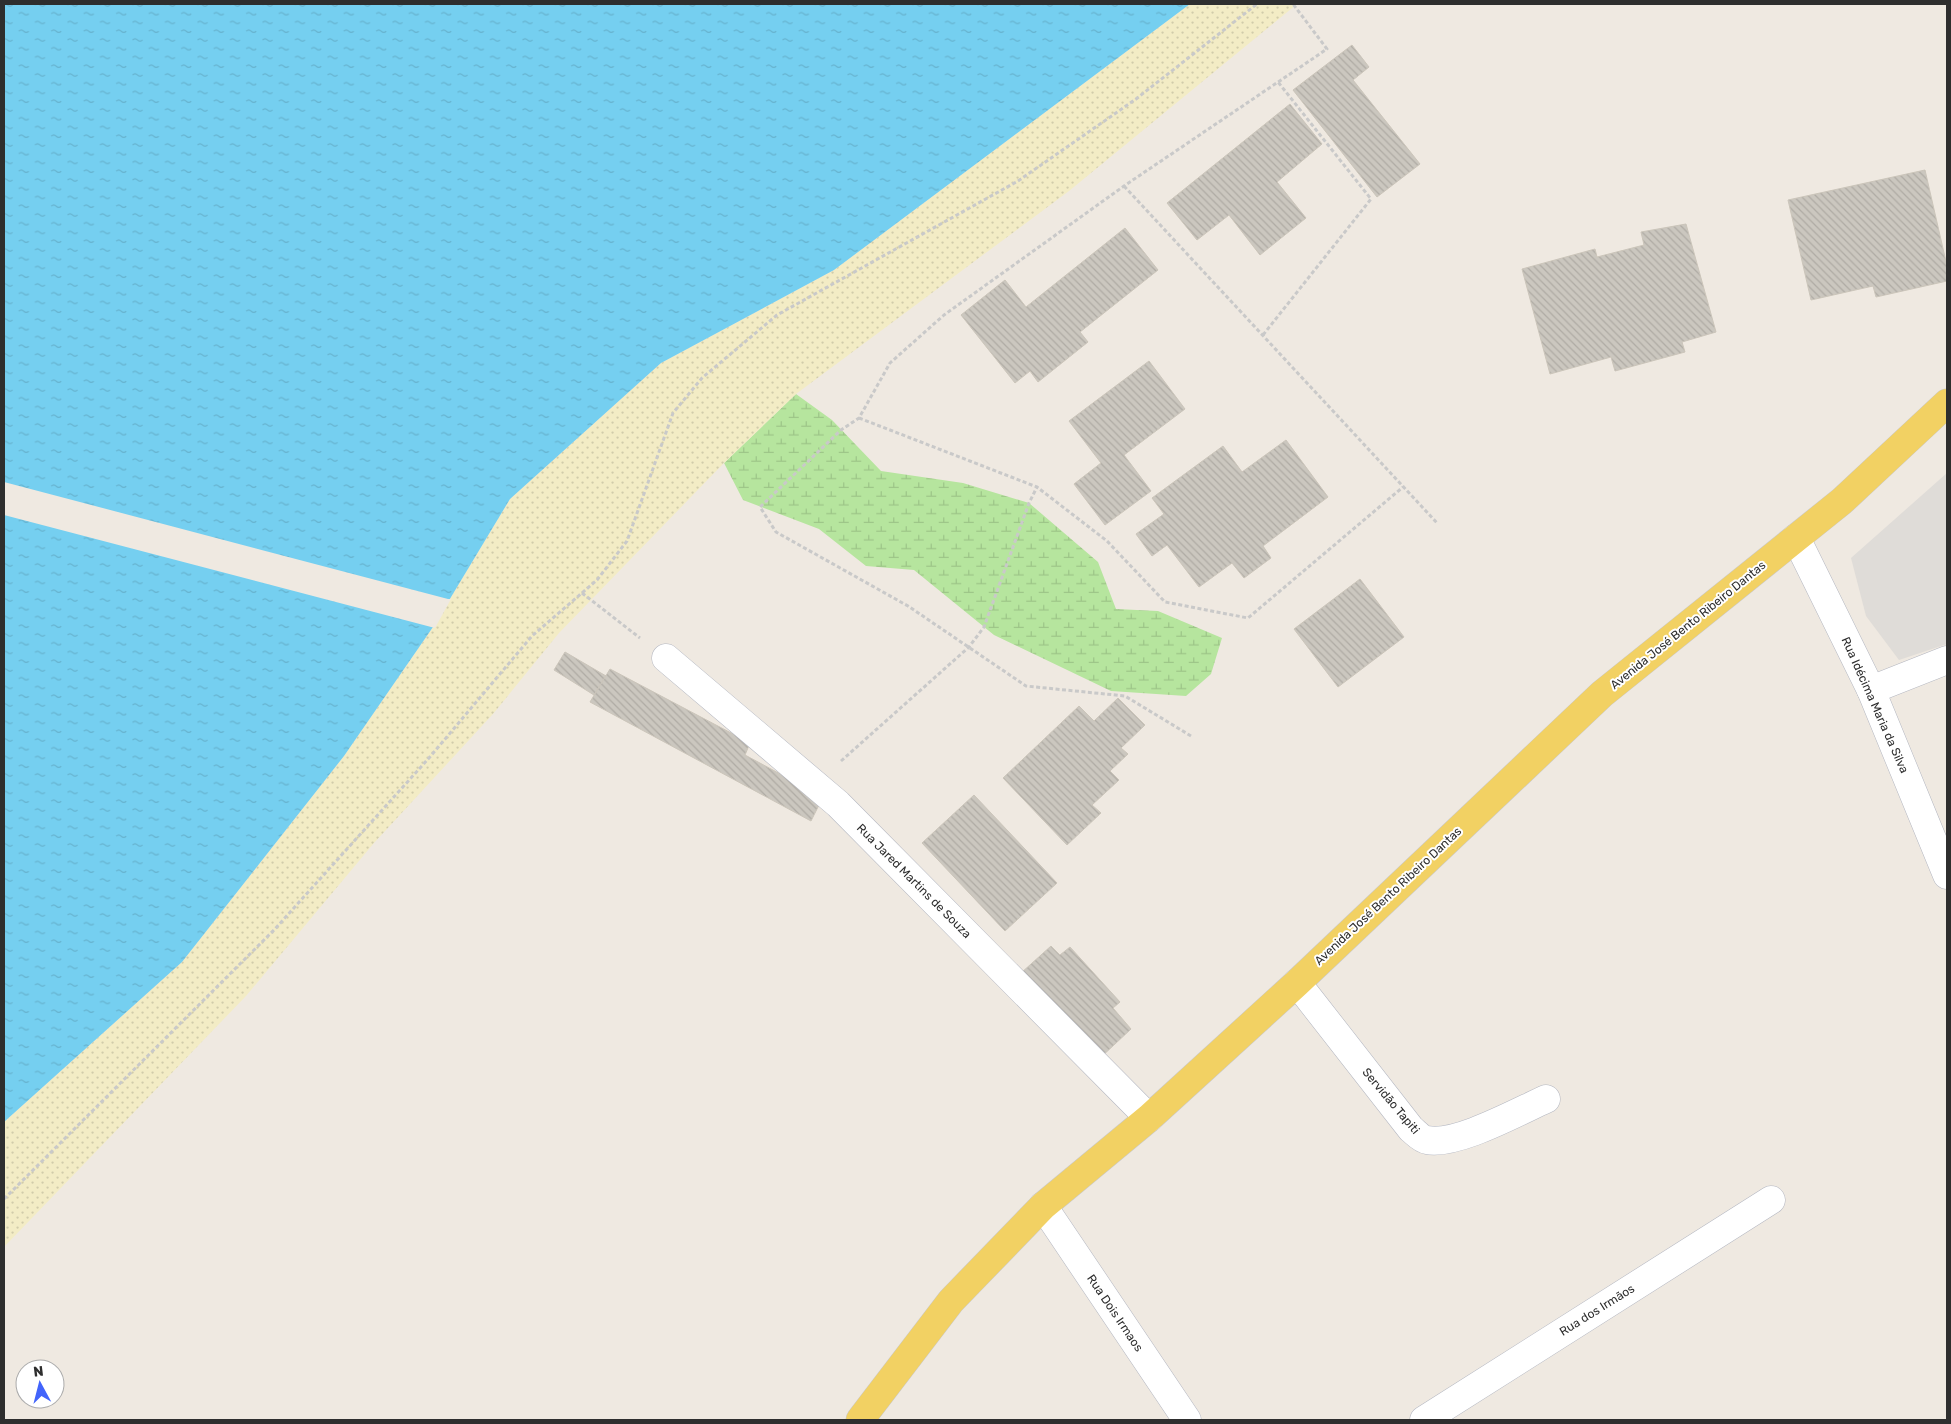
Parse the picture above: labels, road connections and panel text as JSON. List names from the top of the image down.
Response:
{
  "streets": {
    "main road": ["Avenida José Bento Ribeiro Dantas"],
    "street": [
      "Rua Idécima Maria da Silva",
      "Rua Jared Martins de Souza",
      "Servidão Tapiti",
      "Rua dos Irmãos",
      "Rua Dois Irmaos"
    ]
  },
  "crossings": [
    ["Avenida José Bento Ribeiro Dantas", "Rua Idécima Maria da Silva"],
    ["Avenida José Bento Ribeiro Dantas", "Rua Jared Martins de Souza"],
    ["Avenida José Bento Ribeiro Dantas", "Servidão Tapiti"],
    ["Avenida José Bento Ribeiro Dantas", "Rua Dois Irmaos"]
  ],
  "north": "top"
}
